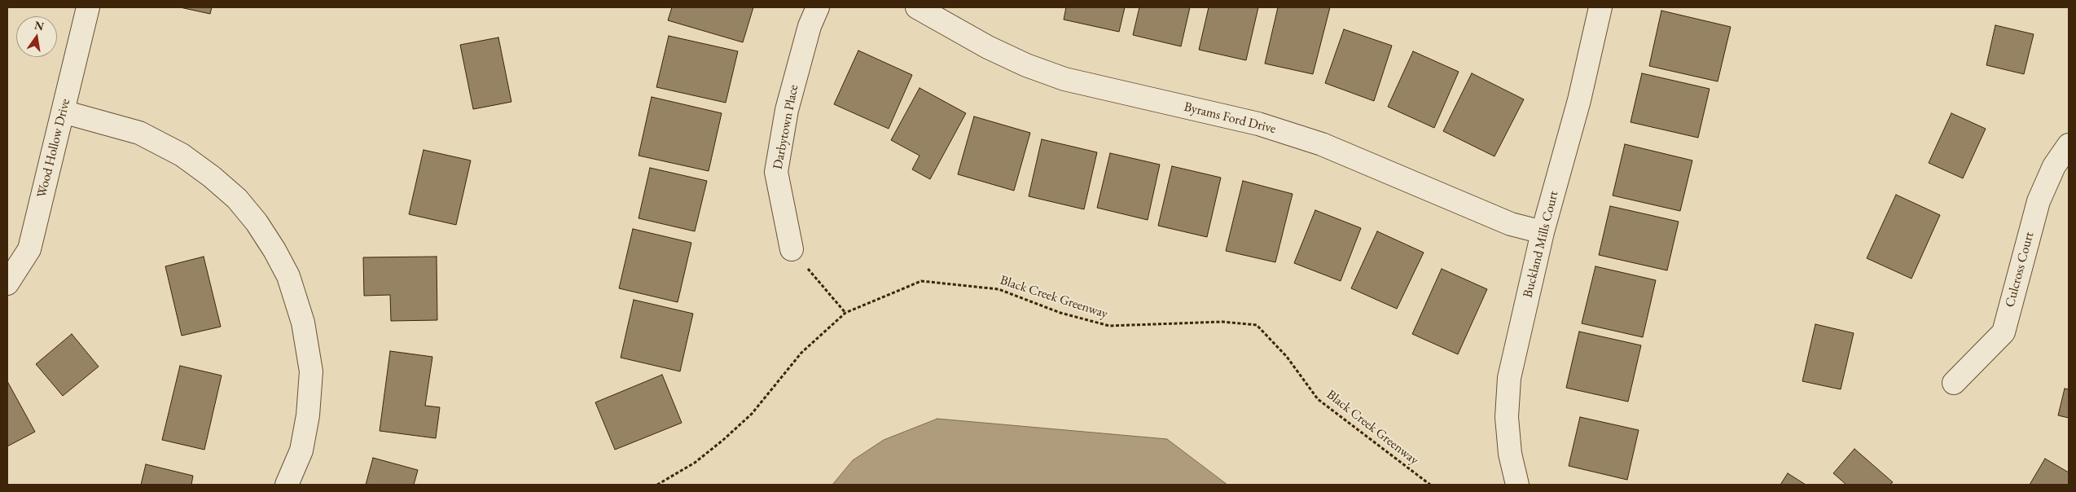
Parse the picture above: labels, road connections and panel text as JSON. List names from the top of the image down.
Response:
{
  "streets": {
    "street": [
      "Byrams Ford Drive",
      "Darbytown Place",
      "Wood Hollow Drive",
      "Buckland Mills Court",
      "Culcross Court"
    ],
    "path": ["Black Creek Greenway"]
  },
  "crossings": [
    ["Byrams Ford Drive", "Buckland Mills Court"]
  ],
  "north": "top"
}
